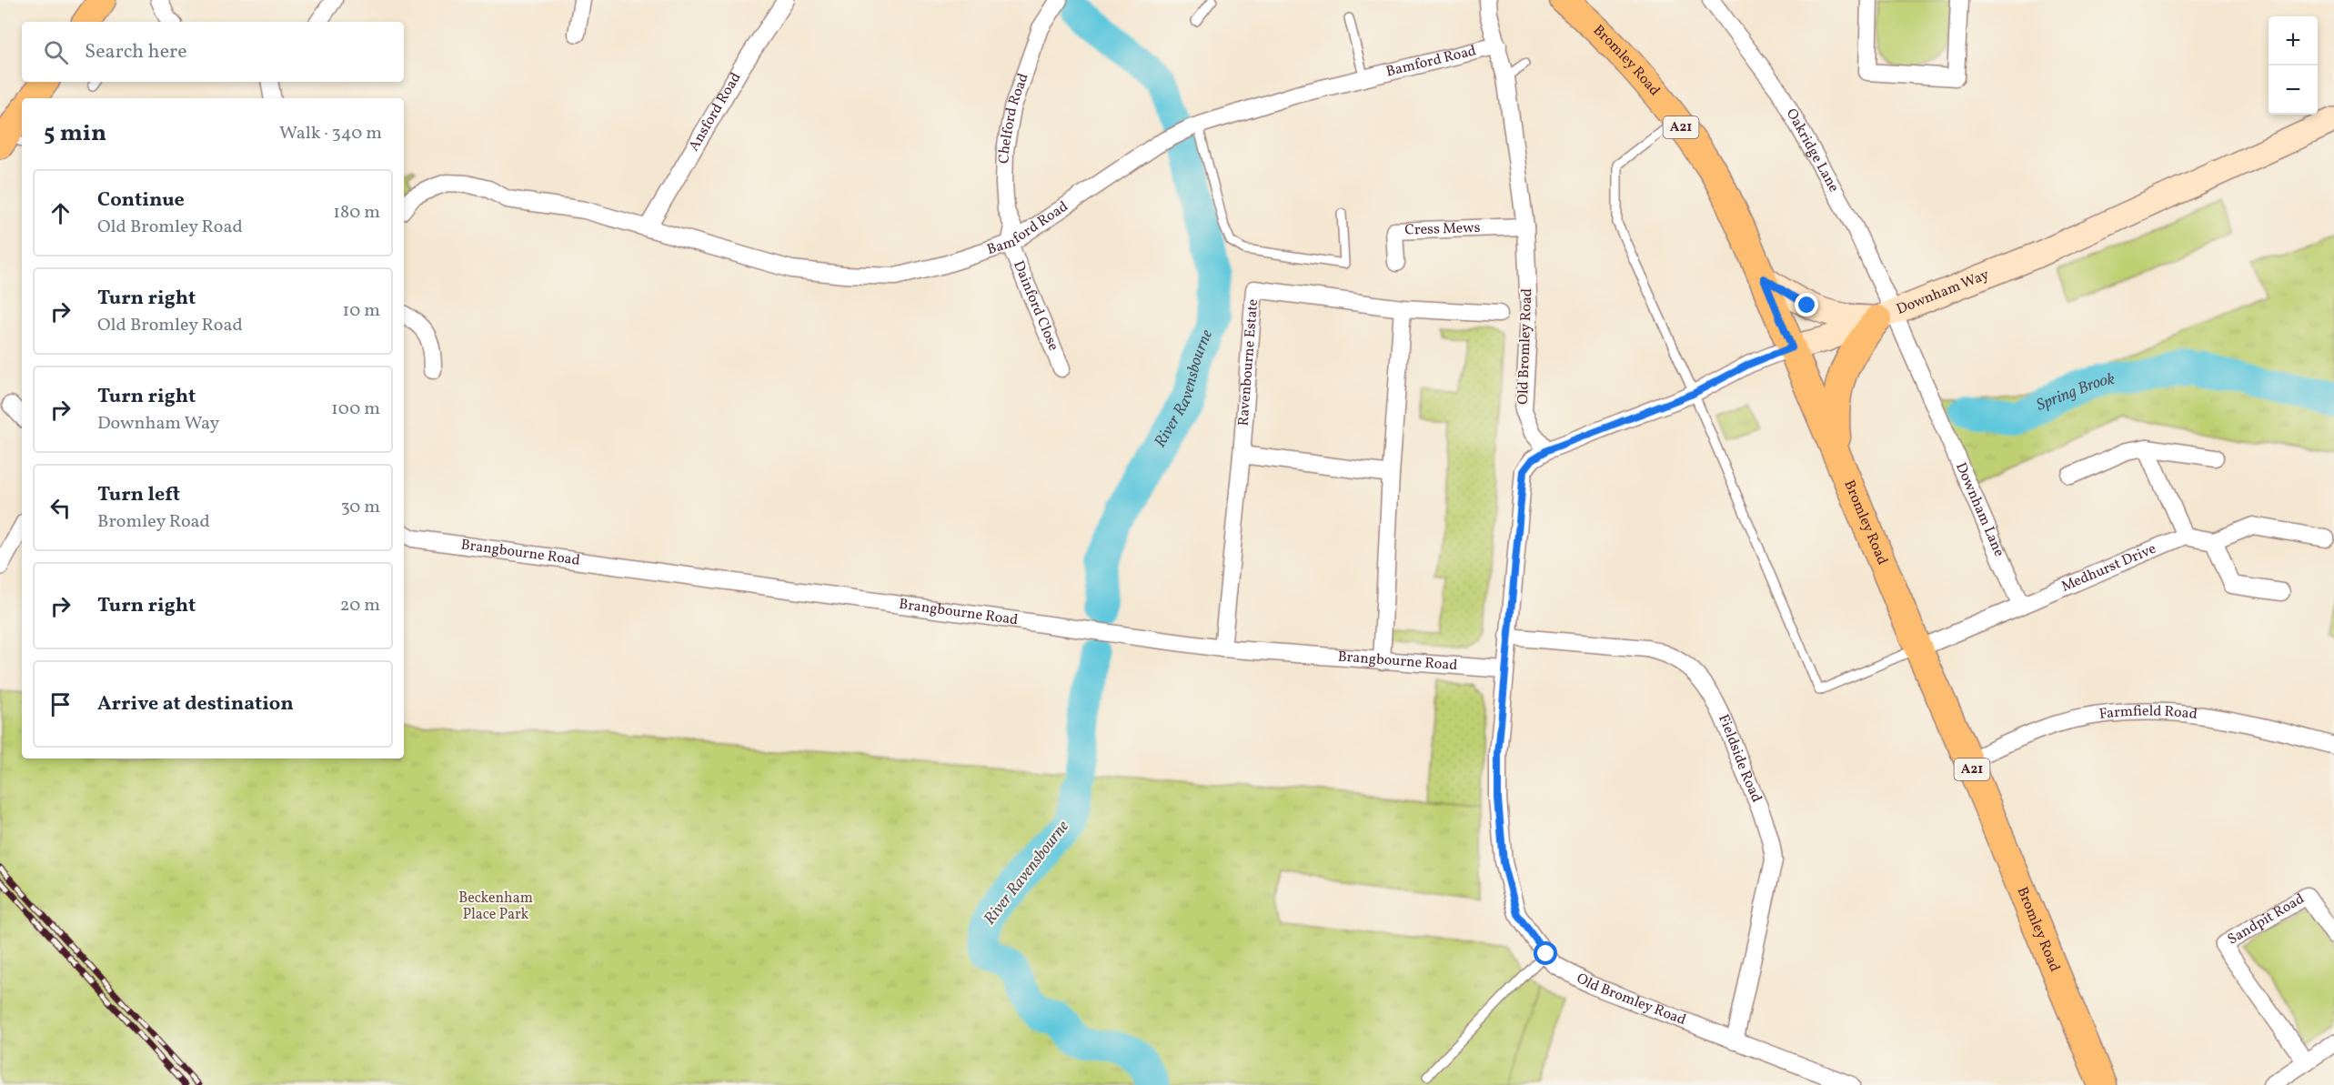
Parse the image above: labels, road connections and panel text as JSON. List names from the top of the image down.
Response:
{
  "streets": {
    "main road": ["Bromley Road", "A21"],
    "street": [
      "Bamford Road",
      "Ansford Road",
      "Chelford Road",
      "Oakridge Lane",
      "Cress Mews",
      "Downham Way",
      "Dainford Close",
      "Old Bromley Road",
      "Ravenbourne Estate",
      "Downham Lane",
      "Brangbourne Road",
      "Medhurst Drive",
      "Farmfield Road",
      "Fieldside Road",
      "Sandpit Road"
    ]
  },
  "crossings": [
    ["Bromley Road", "Downham Way"],
    ["Bromley Road", "Farmfield Road"],
    ["Bamford Road", "Ansford Road"],
    ["Bamford Road", "Chelford Road"],
    ["Bamford Road", "Dainford Close"],
    ["Bamford Road", "Old Bromley Road"],
    ["Chelford Road", "Dainford Close"],
    ["Oakridge Lane", "Downham Way"],
    ["Oakridge Lane", "Downham Lane"],
    ["Cress Mews", "Old Bromley Road"],
    ["Downham Way", "Old Bromley Road"],
    ["Downham Way", "Downham Lane"],
    ["Old Bromley Road", "Brangbourne Road"],
    ["Old Bromley Road", "Fieldside Road"],
    ["Ravenbourne Estate", "Brangbourne Road"],
    ["Downham Lane", "Medhurst Drive"]
  ],
  "water": ["River Ravensbourne", "Spring Brook"],
  "parks": ["Beckenham Place Park"],
  "page": {
    "map_buttons": ["+", "−"],
    "search": "Search here",
    "heading": ["5 min", "Walk · 340 m"],
    "list": [
      ["Continue", "Old Bromley Road", "180 m"],
      ["Turn right", "Old Bromley Road", "10 m"],
      ["Turn right", "Downham Way", "100 m"],
      ["Turn left", "Bromley Road", "30 m"],
      ["Turn right", "20 m"],
      "Arrive at destination"
    ]
  }
}
